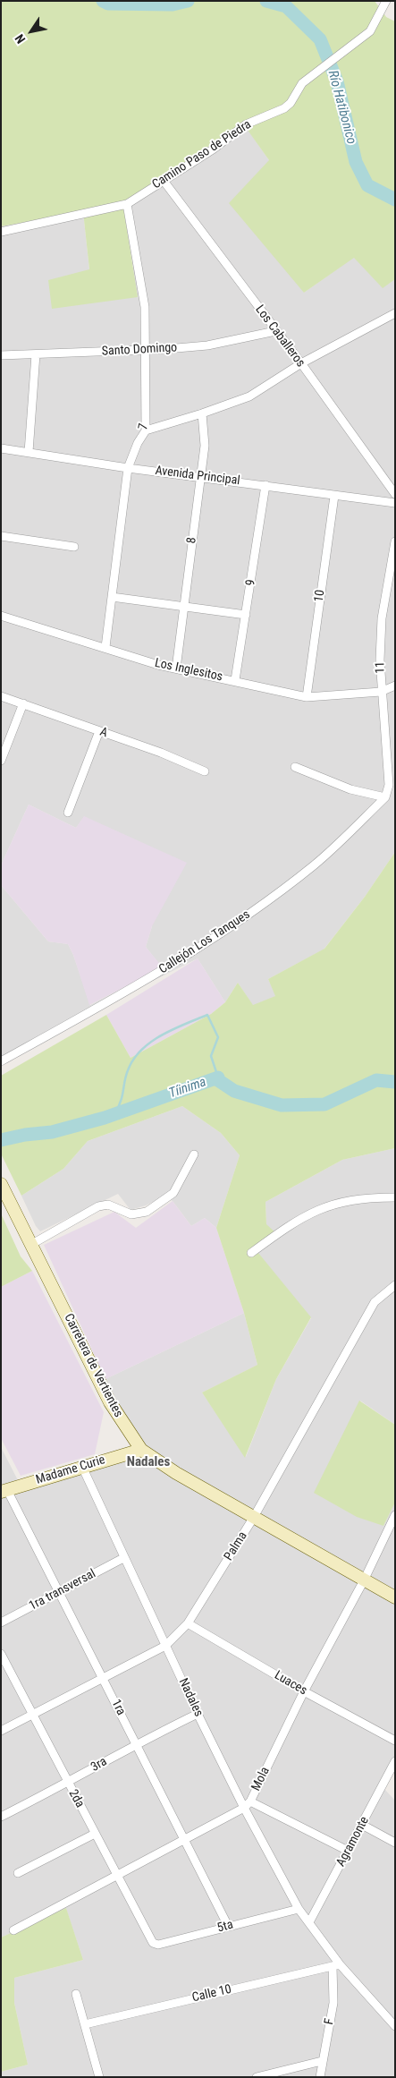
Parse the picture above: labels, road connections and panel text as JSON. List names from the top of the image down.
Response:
{
  "streets": {
    "main road": ["Carretera de Vertientes", "Madame Curie"],
    "street": [
      "Camino Paso de Piedra",
      "Los Caballeros",
      "Santo Domingo",
      "7",
      "Avenida Principal",
      "8",
      "9",
      "10",
      "11",
      "Los Inglesitos",
      "A",
      "Callejón Los Tanques",
      "Palma",
      "1ra transversal",
      "Luaces",
      "Nadales",
      "1ra",
      "3ra",
      "Mola",
      "2da",
      "Agramonte",
      "5ta",
      "Calle 10",
      "F"
    ]
  },
  "crossings": [
    ["Camino Paso de Piedra", "Los Caballeros"],
    ["Camino Paso de Piedra", "7"],
    ["Los Caballeros", "Santo Domingo"],
    ["Santo Domingo", "7"],
    ["7", "Avenida Principal"],
    ["7", "Los Inglesitos"],
    ["Avenida Principal", "8"],
    ["Avenida Principal", "9"],
    ["Avenida Principal", "10"],
    ["8", "Los Inglesitos"],
    ["9", "Los Inglesitos"],
    ["10", "Los Inglesitos"],
    ["11", "Los Inglesitos"],
    ["11", "Callejón Los Tanques"],
    ["Carretera de Vertientes", "Madame Curie"],
    ["Carretera de Vertientes", "Palma"],
    ["Carretera de Vertientes", "Mola"],
    ["Madame Curie", "Nadales"],
    ["Madame Curie", "1ra"],
    ["Palma", "Luaces"],
    ["Palma", "Nadales"],
    ["Palma", "1ra"],
    ["Palma", "2da"],
    ["1ra transversal", "Nadales"],
    ["1ra transversal", "1ra"],
    ["Luaces", "Mola"],
    ["Nadales", "3ra"],
    ["Nadales", "Mola"],
    ["Nadales", "Agramonte"],
    ["Nadales", "5ta"],
    ["Nadales", "Calle 10"],
    ["Nadales", "F"],
    ["1ra", "3ra"],
    ["1ra", "Mola"],
    ["1ra", "5ta"],
    ["3ra", "2da"],
    ["Mola", "2da"],
    ["2da", "5ta"],
    ["Calle 10", "F"]
  ],
  "districts": ["Nadales"],
  "water": ["Río Hatibonico", "Tíinima"],
  "north": "bottom left"
}
